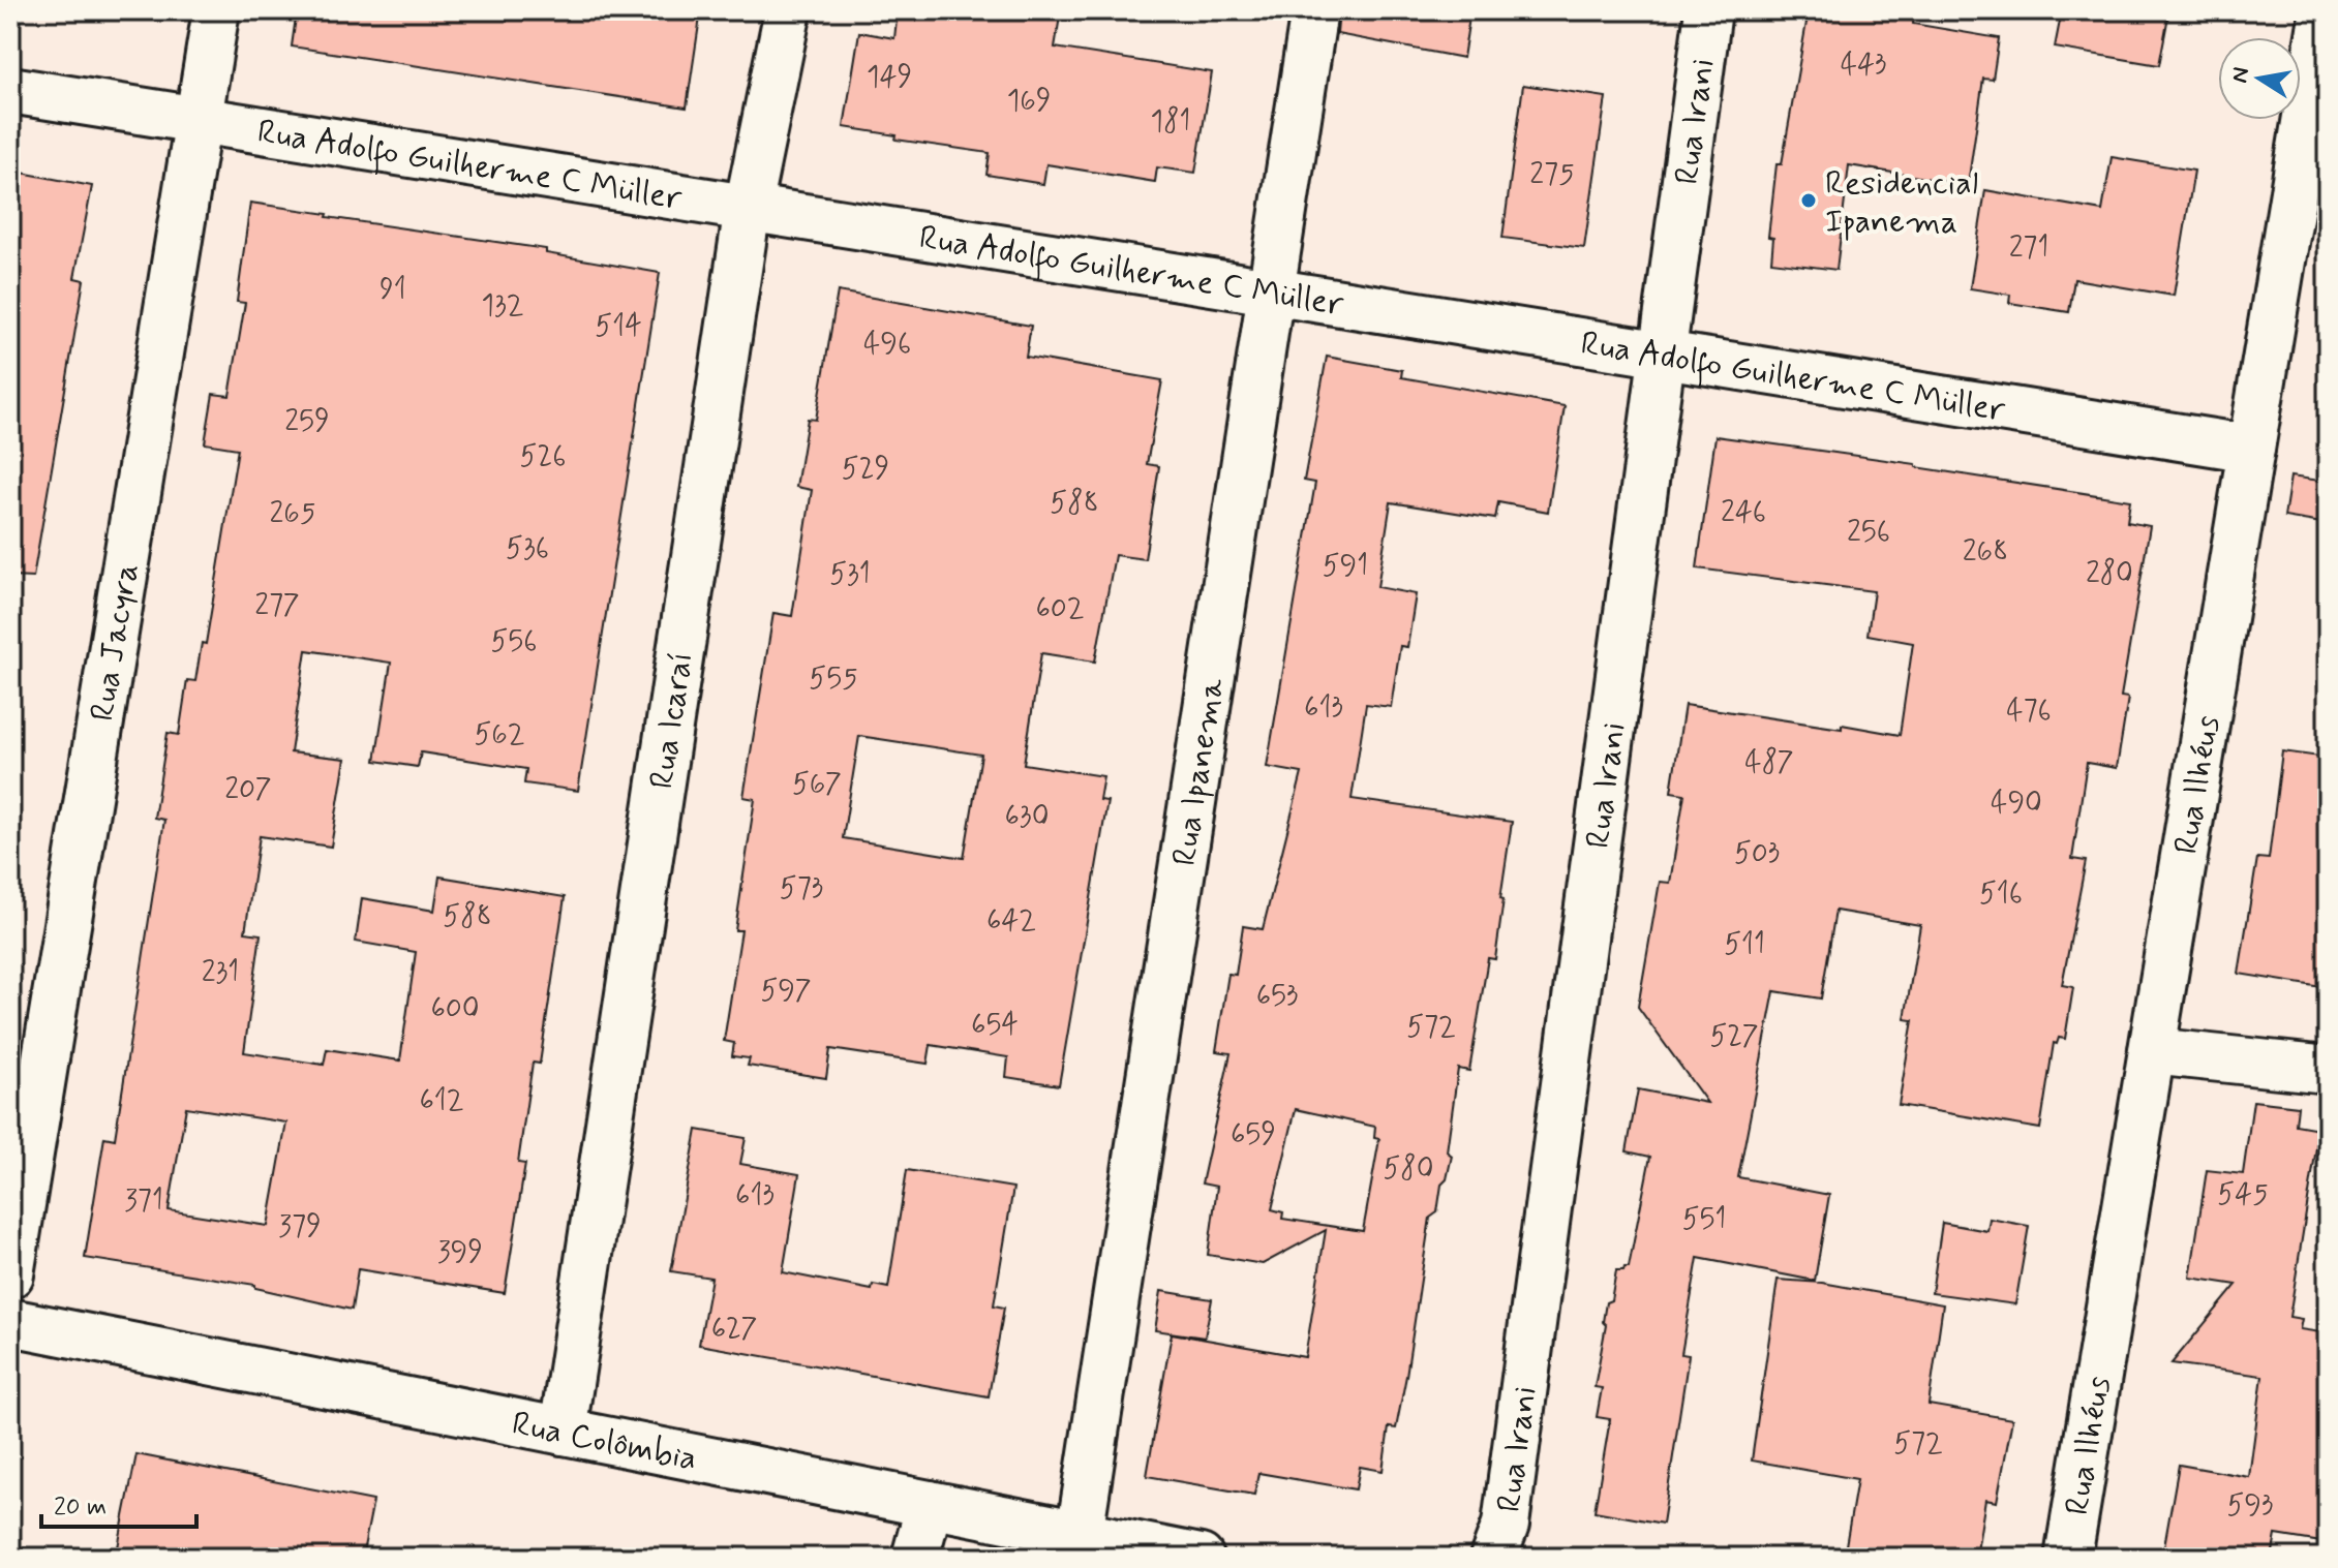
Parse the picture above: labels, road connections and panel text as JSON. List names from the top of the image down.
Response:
{
  "streets": {
    "street": [
      "Rua Irani",
      "Rua Adolfo Guilherme C Müller",
      "Rua Jacyra",
      "Rua Icaraí",
      "Rua Ipanema",
      "Rua Ilhéus",
      "Rua Colômbia"
    ]
  },
  "crossings": [
    ["Rua Irani", "Rua Adolfo Guilherme C Müller"],
    ["Rua Adolfo Guilherme C Müller", "Rua Jacyra"],
    ["Rua Adolfo Guilherme C Müller", "Rua Icaraí"],
    ["Rua Adolfo Guilherme C Müller", "Rua Ipanema"],
    ["Rua Adolfo Guilherme C Müller", "Rua Ilhéus"],
    ["Rua Icaraí", "Rua Colômbia"],
    ["Rua Ipanema", "Rua Colômbia"]
  ],
  "places": ["Residencial Ipanema"],
  "house_numbers": [
    "443",
    "149",
    "169",
    "181",
    "275",
    "271",
    "91",
    "132",
    "514",
    "496",
    "259",
    "526",
    "529",
    "588",
    "246",
    "265",
    "256",
    "536",
    "268",
    "591",
    "280",
    "531",
    "277",
    "602",
    "556",
    "555",
    "613",
    "476",
    "562",
    "487",
    "567",
    "207",
    "490",
    "630",
    "503",
    "573",
    "516",
    "588",
    "642",
    "511",
    "231",
    "597",
    "653",
    "600",
    "654",
    "572",
    "527",
    "612",
    "659",
    "580",
    "545",
    "613",
    "371",
    "551",
    "379",
    "399",
    "627",
    "572",
    "593"
  ],
  "scale_bar": "20 m",
  "north": "left"
}
